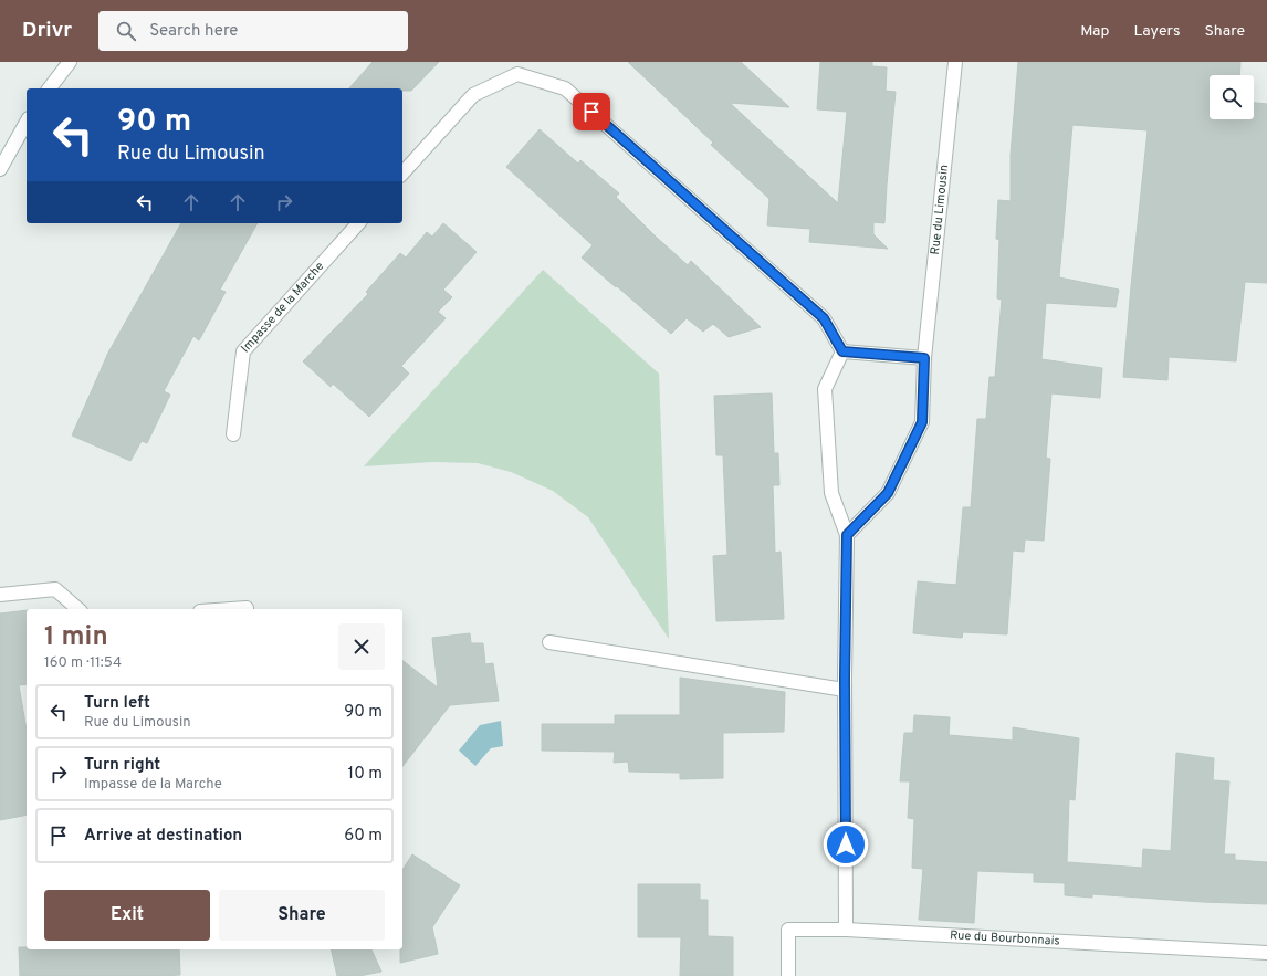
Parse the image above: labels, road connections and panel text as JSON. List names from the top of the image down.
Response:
{
  "streets": {
    "street": ["Rue du Limousin", "Impasse de la Marche", "Rue du Bourbonnais"]
  },
  "page": {
    "header": "Drivr",
    "search": "Search here",
    "nav": ["Map", "Layers", "Share"],
    "turn": ["90 m", "Rue du Limousin"],
    "heading": ["1 min", "160 m · 11:54"],
    "list": [
      {
        "name": "Turn left",
        "note": "Rue du Limousin",
        "value": "90 m"
      },
      {
        "name": "Turn right",
        "note": "Impasse de la Marche",
        "value": "10 m"
      },
      {
        "name": "Arrive at destination",
        "value": "60 m"
      }
    ],
    "buttons": ["Exit", "Share"]
  }
}
